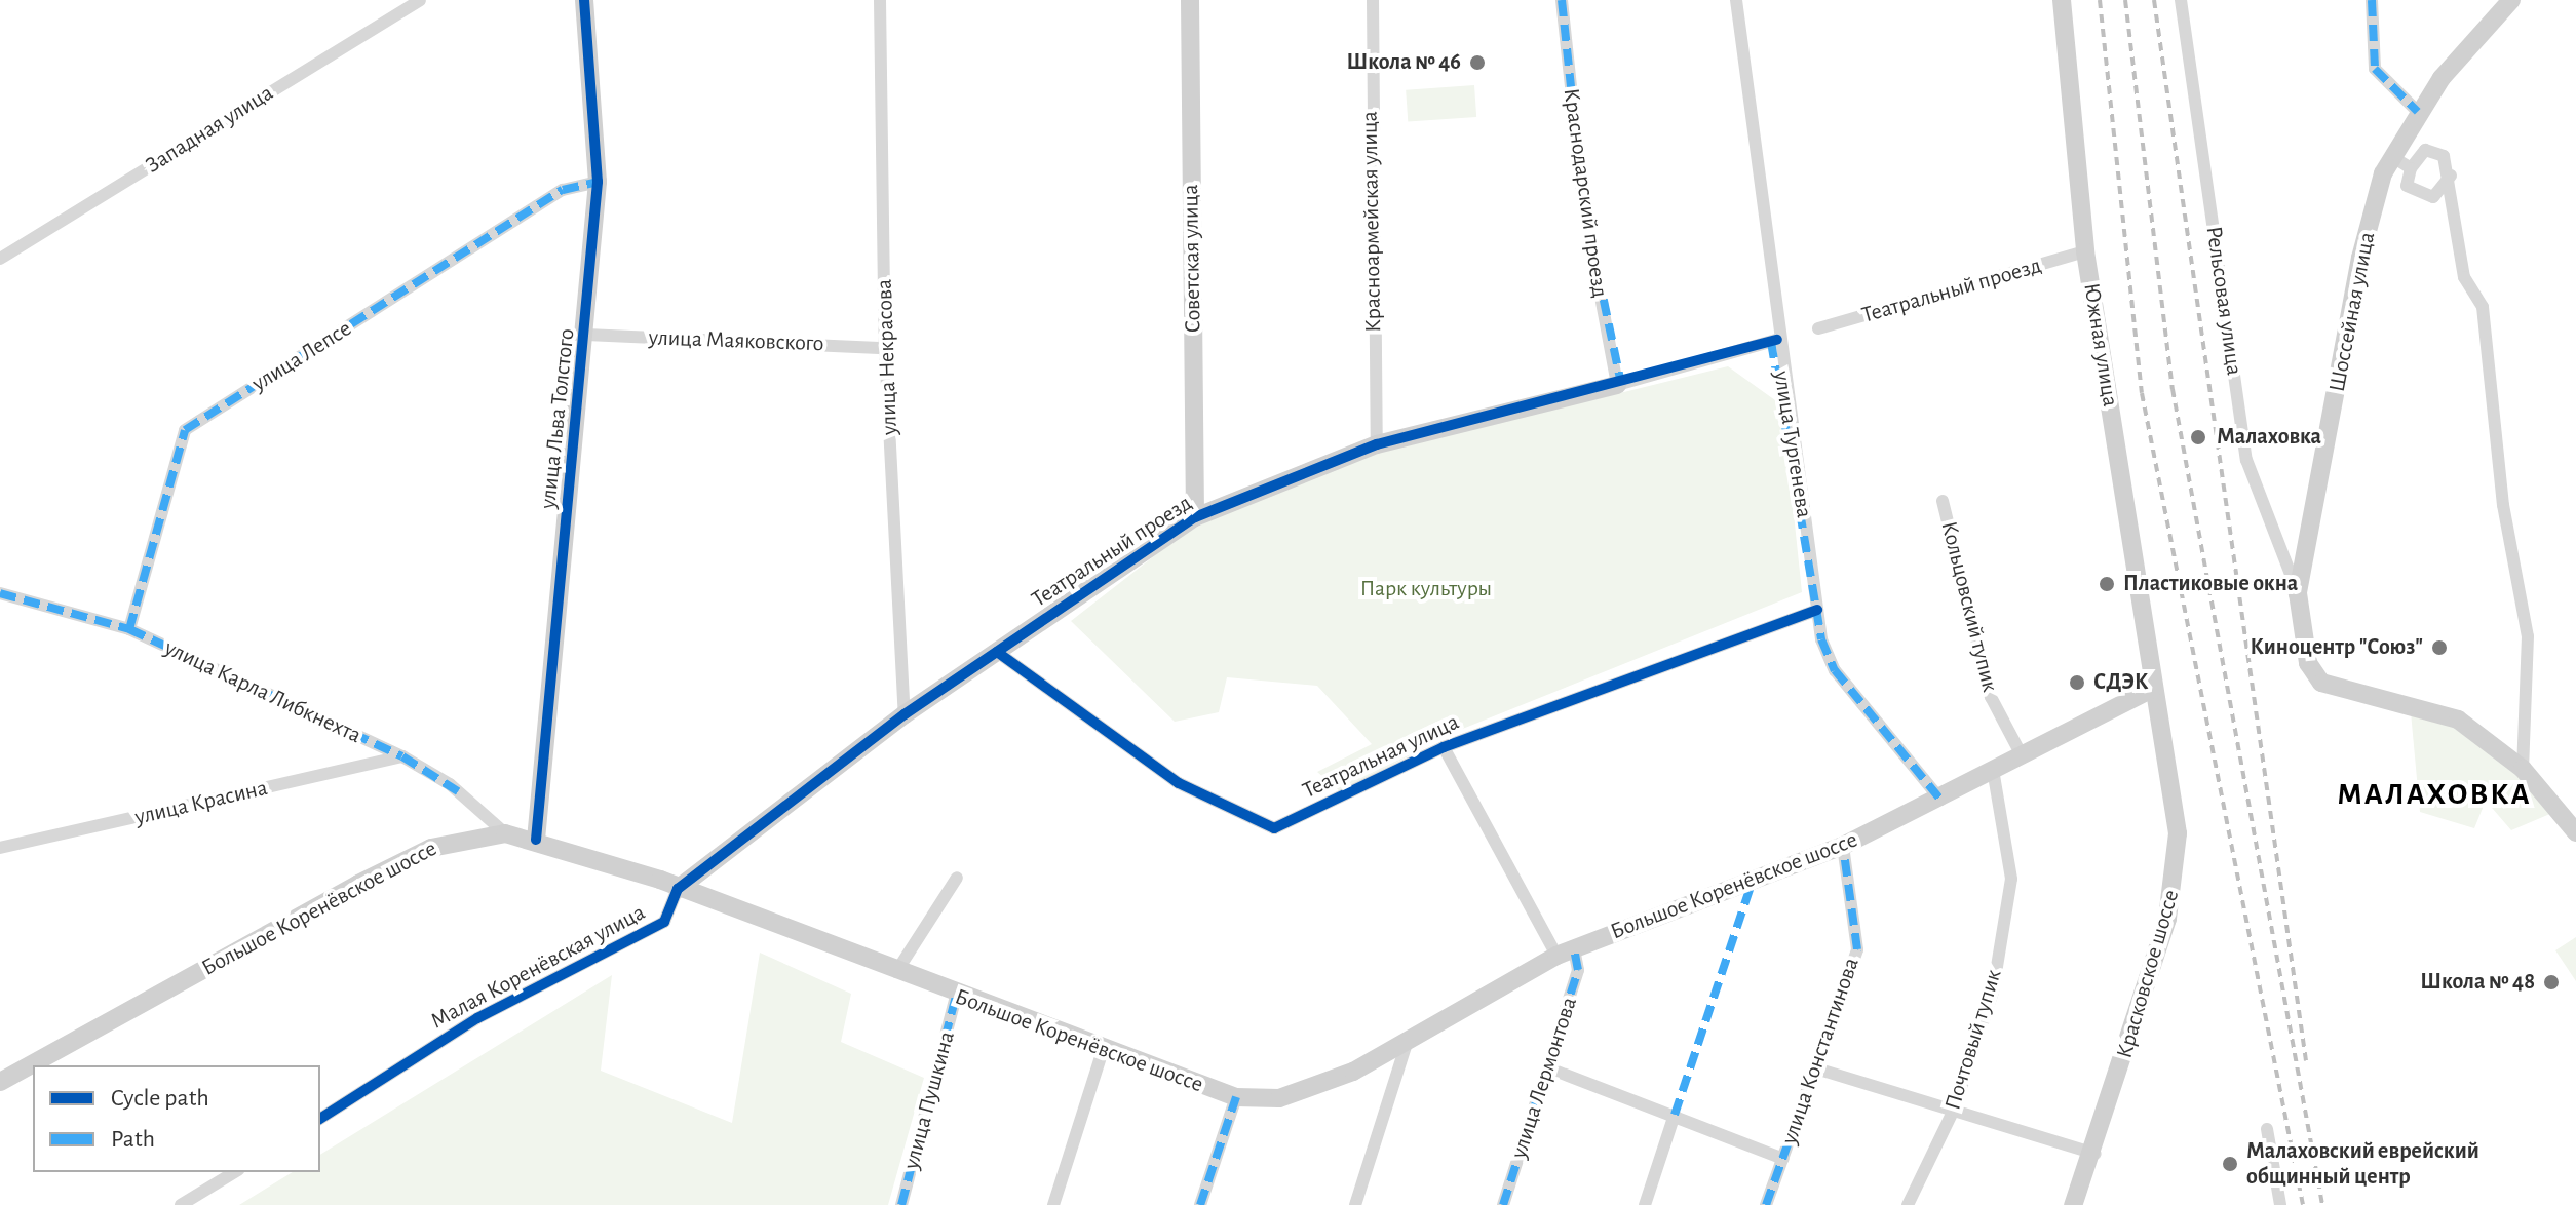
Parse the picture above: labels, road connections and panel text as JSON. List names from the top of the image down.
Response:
{
  "streets": {
    "main road": [
      "Советская улица",
      "Театральный проезд",
      "Шоссейная улица",
      "Южная улица",
      "улица Льва Толстого",
      "Большое Коренёвское шоссе",
      "Красковское шоссе"
    ],
    "street": [
      "Западная улица",
      "Краснодарский проезд",
      "Красноармейская улица",
      "Рельсовая улица",
      "улица Маяковского",
      "улица Лепсе",
      "улица Некрасова",
      "улица Тургенева",
      "Кольцовский тупик",
      "улица Карла Либкнехта",
      "Театральная улица",
      "улица Красина",
      "Малая Коренёвская улица",
      "Почтовый тупик",
      "улица Константинова",
      "улица Лермонтова",
      "улица Пушкина"
    ]
  },
  "crossings": [
    ["Краснодарский проезд", "Театральный проезд"],
    ["Красноармейская улица", "Театральный проезд"],
    ["Советская улица", "Театральный проезд"],
    ["Театральный проезд", "Южная улица"],
    ["Театральный проезд", "улица Некрасова"],
    ["Театральный проезд", "улица Тургенева"],
    ["Театральный проезд", "Театральная улица"],
    ["Театральный проезд", "Большое Коренёвское шоссе"],
    ["Театральный проезд", "Малая Коренёвская улица"],
    ["Рельсовая улица", "Шоссейная улица"],
    ["улица Маяковского", "улица Некрасова"],
    ["улица Маяковского", "улица Льва Толстого"],
    ["Южная улица", "Большое Коренёвское шоссе"],
    ["Южная улица", "Красковское шоссе"],
    ["улица Лепсе", "улица Льва Толстого"],
    ["улица Лепсе", "улица Карла Либкнехта"],
    ["улица Льва Толстого", "Большое Коренёвское шоссе"],
    ["улица Тургенева", "Театральная улица"],
    ["улица Тургенева", "Большое Коренёвское шоссе"],
    ["Кольцовский тупик", "Большое Коренёвское шоссе"],
    ["улица Карла Либкнехта", "улица Красина"],
    ["улица Карла Либкнехта", "Большое Коренёвское шоссе"],
    ["Большое Коренёвское шоссе", "Малая Коренёвская улица"],
    ["Большое Коренёвское шоссе", "Красковское шоссе"],
    ["Большое Коренёвское шоссе", "Почтовый тупик"],
    ["Большое Коренёвское шоссе", "улица Константинова"],
    ["Большое Коренёвское шоссе", "улица Лермонтова"],
    ["Большое Коренёвское шоссе", "улица Пушкина"]
  ],
  "districts": ["МАЛАХОВКА"],
  "parks": ["Парк культуры"],
  "places": [
    "Школа № 46",
    "Малаховка",
    "Пластиковые окна",
    "Киноцентр \"Союз\"",
    "СДЭК",
    "Школа № 48",
    "Малаховский еврейский общинный центр"
  ],
  "legend": ["Cycle path", "Path"]
}
